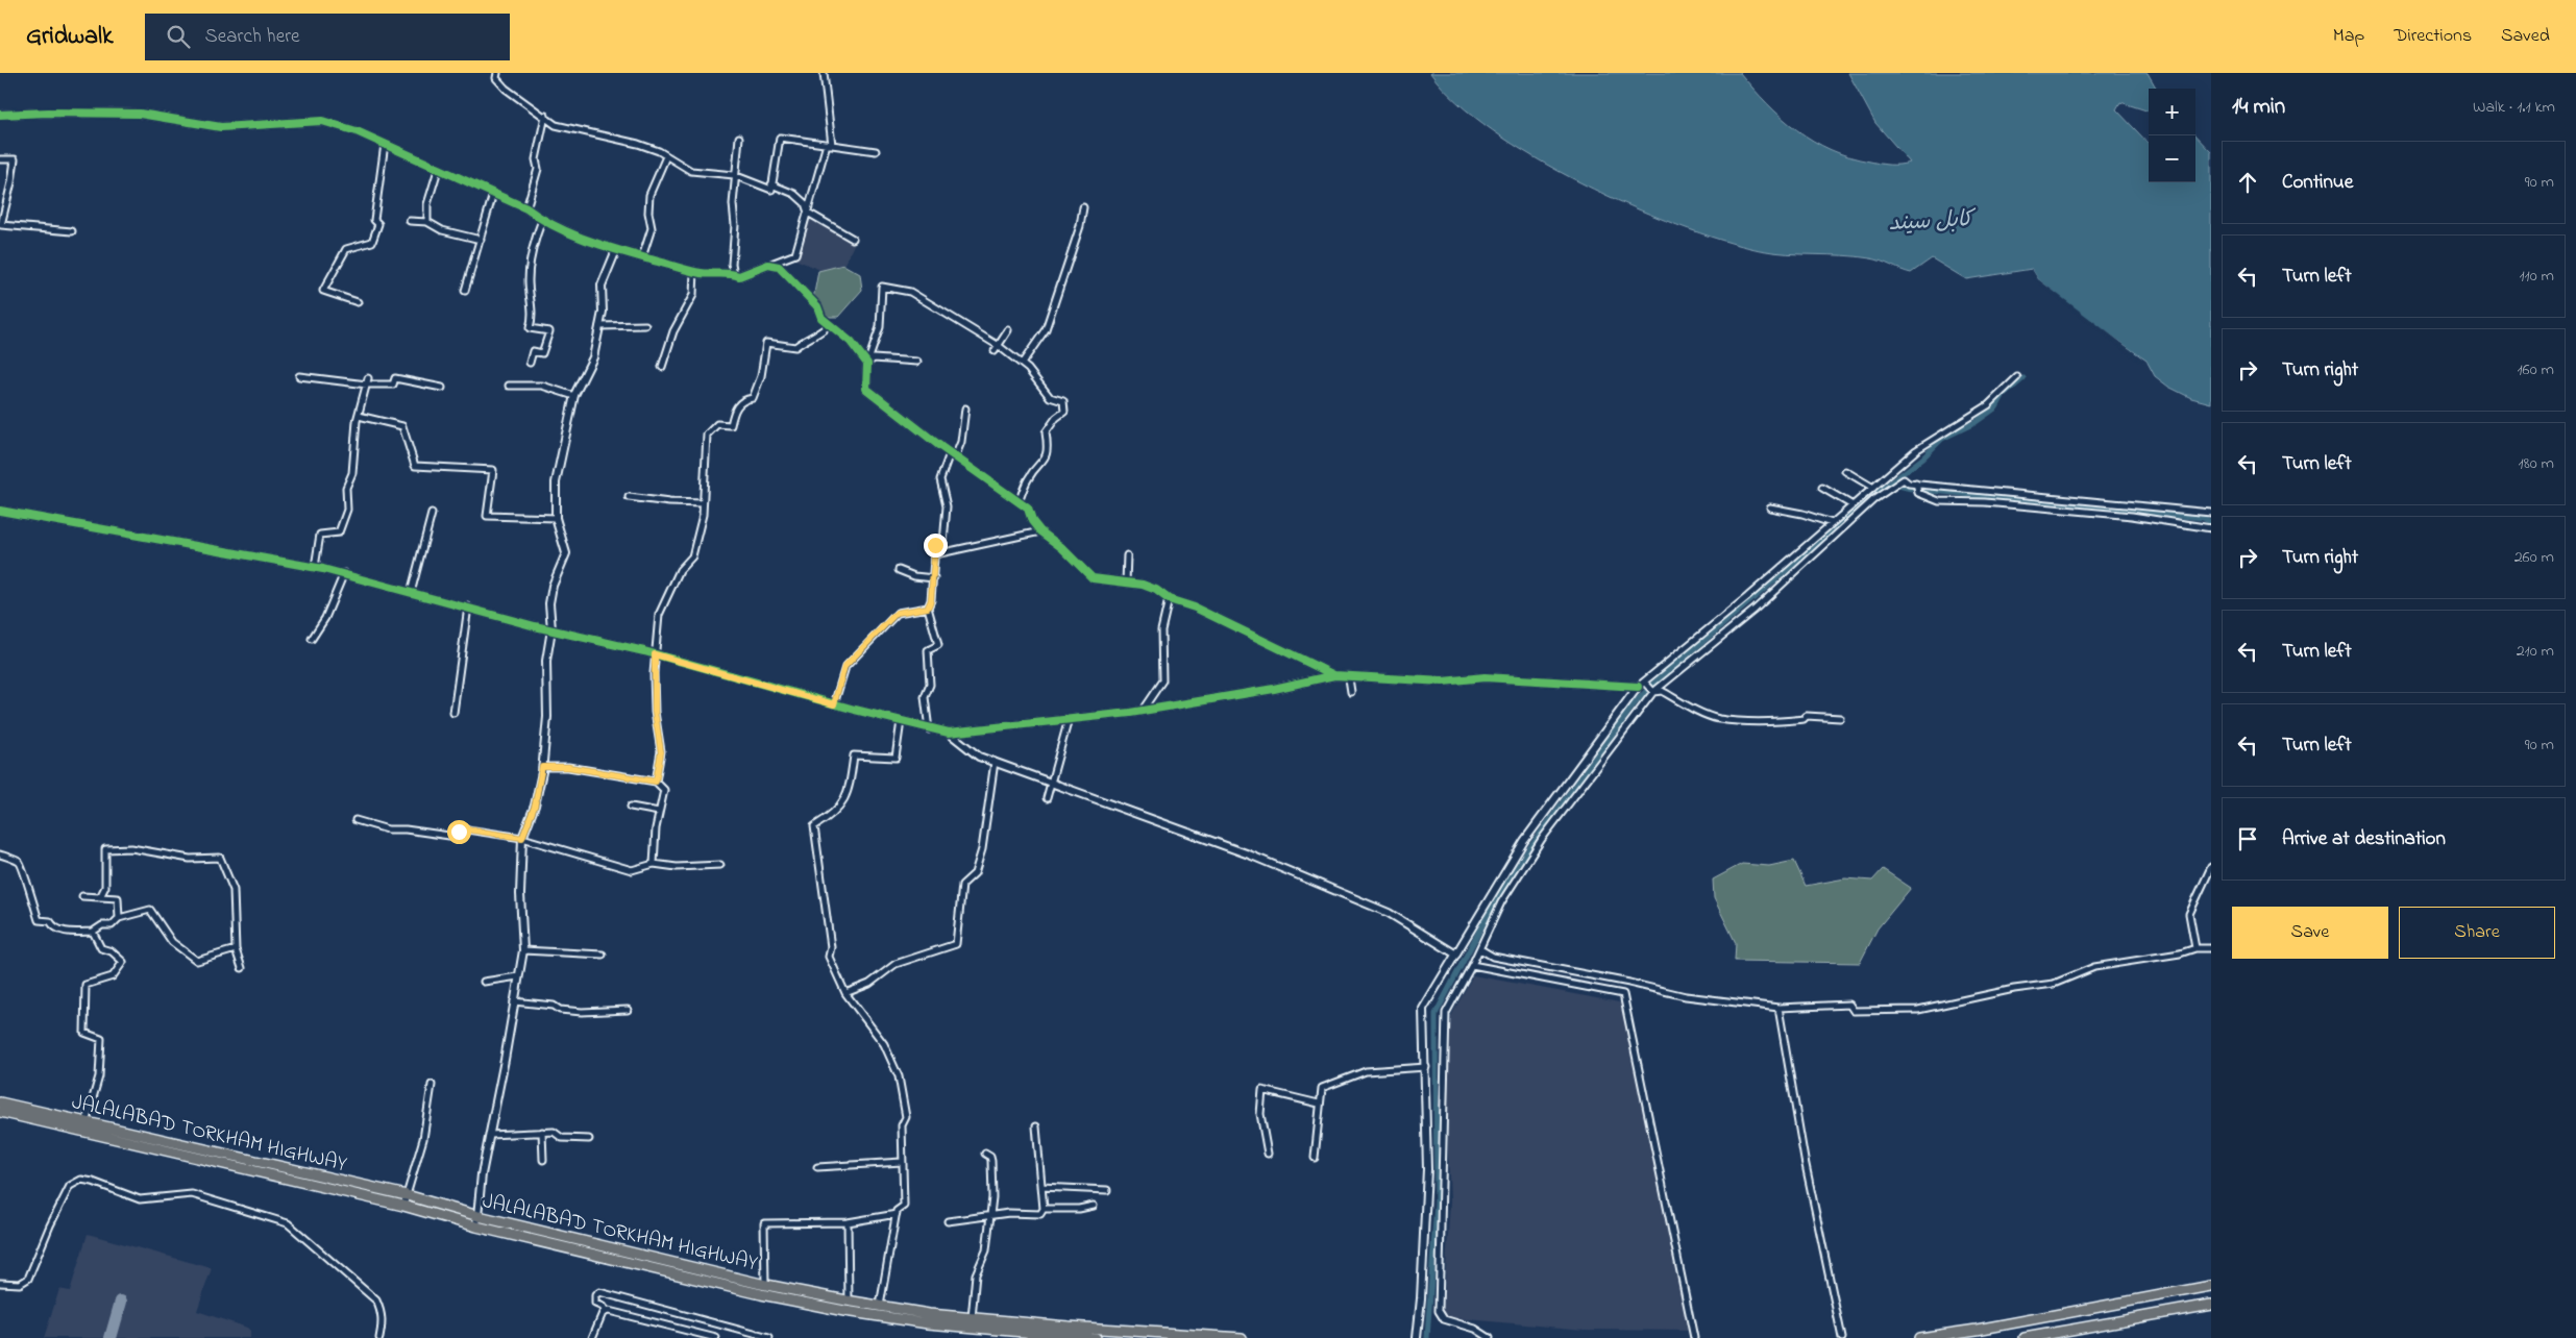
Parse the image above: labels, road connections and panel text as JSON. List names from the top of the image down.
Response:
{
  "streets": {
    "highway": ["JALALABAD TORKHAM HIGHWAY"]
  },
  "water": ["کابل سيند"],
  "page": {
    "header": "Gridwalk",
    "search": "Search here",
    "nav": ["Map", "Directions", "Saved"],
    "heading": ["14 min", "Walk · 1.1 km"],
    "map_buttons": ["+", "−"],
    "list": [
      ["Continue", "90 m"],
      ["Turn left", "110 m"],
      ["Turn right", "160 m"],
      ["Turn left", "180 m"],
      ["Turn right", "260 m"],
      ["Turn left", "210 m"],
      ["Turn left", "90 m"],
      "Arrive at destination"
    ],
    "buttons": ["Save", "Share"]
  }
}
